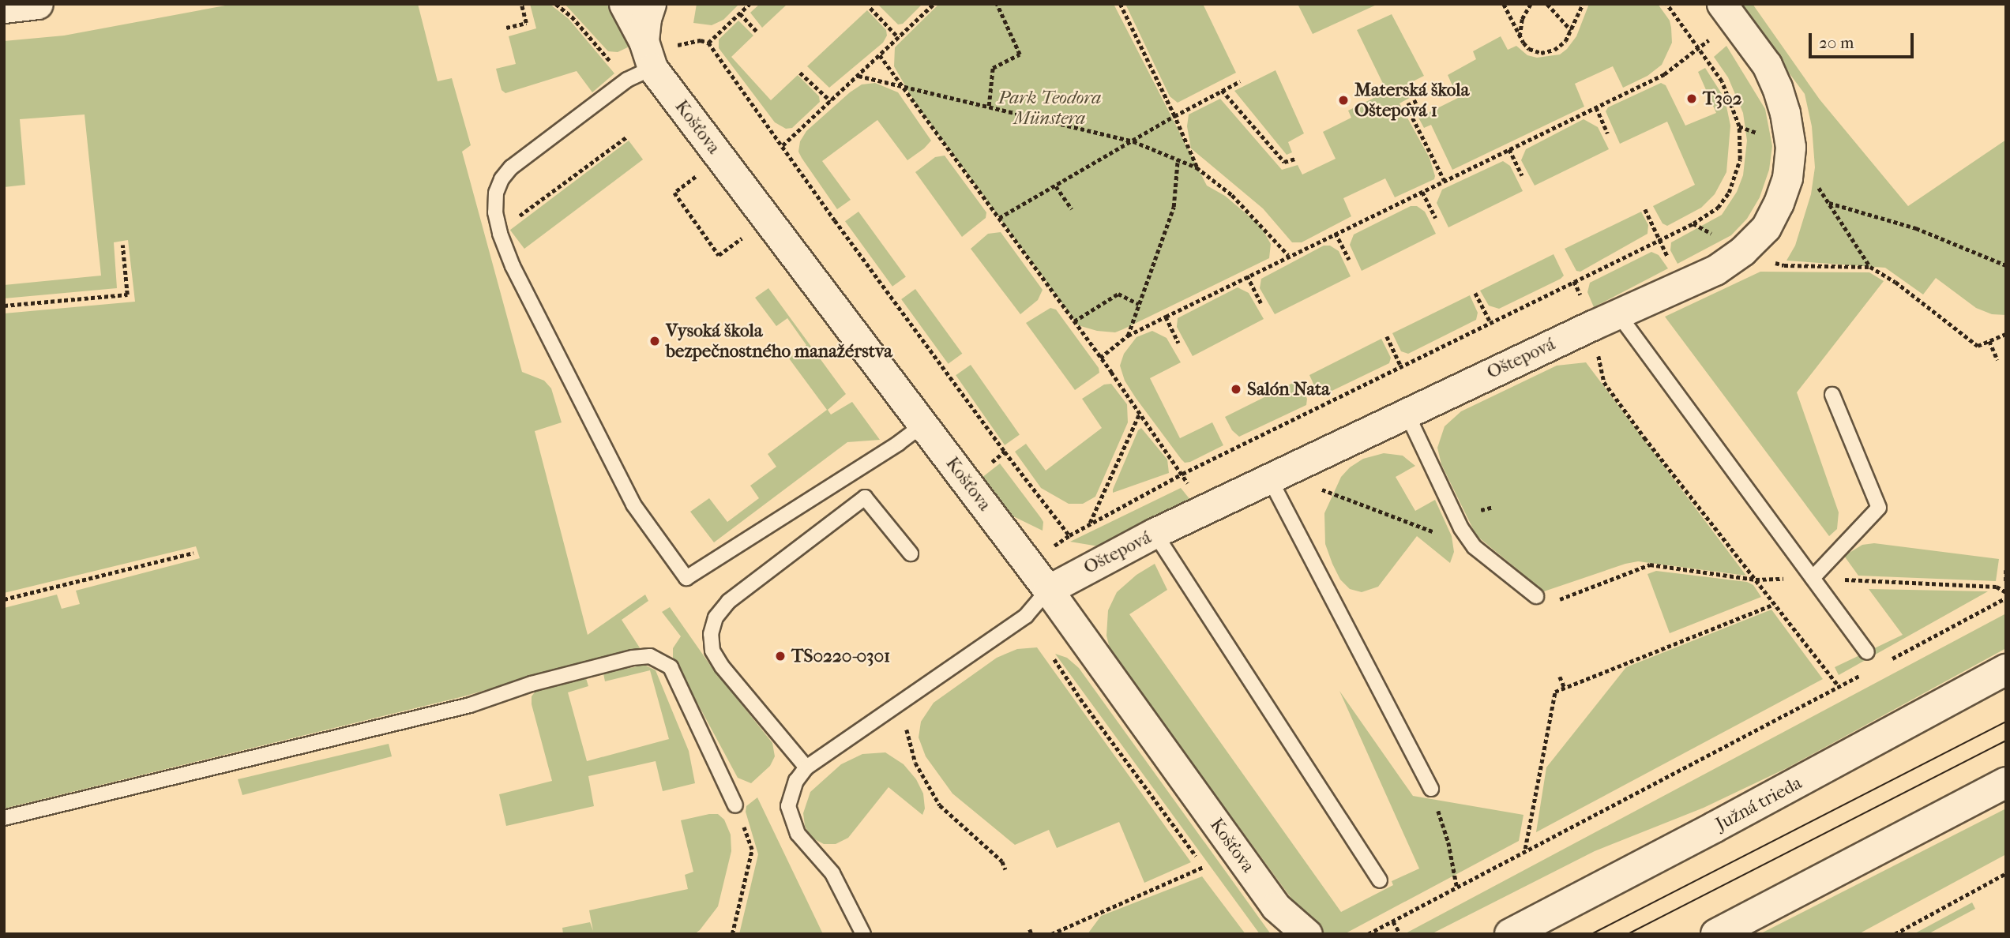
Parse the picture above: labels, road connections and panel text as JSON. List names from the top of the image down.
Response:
{
  "streets": {
    "street": ["Košťova", "Oštepová", "Južná trieda"]
  },
  "crossings": [
    ["Košťova", "Oštepová"]
  ],
  "parks": ["Park Teodora Münstera"],
  "places": [
    "T302",
    "Materská škola Oštepová 1",
    "Vysoká škola bezpečnostného manažérstva",
    "Salón Nata",
    "TS0220-0301"
  ],
  "scale_bar": "20 m"
}
